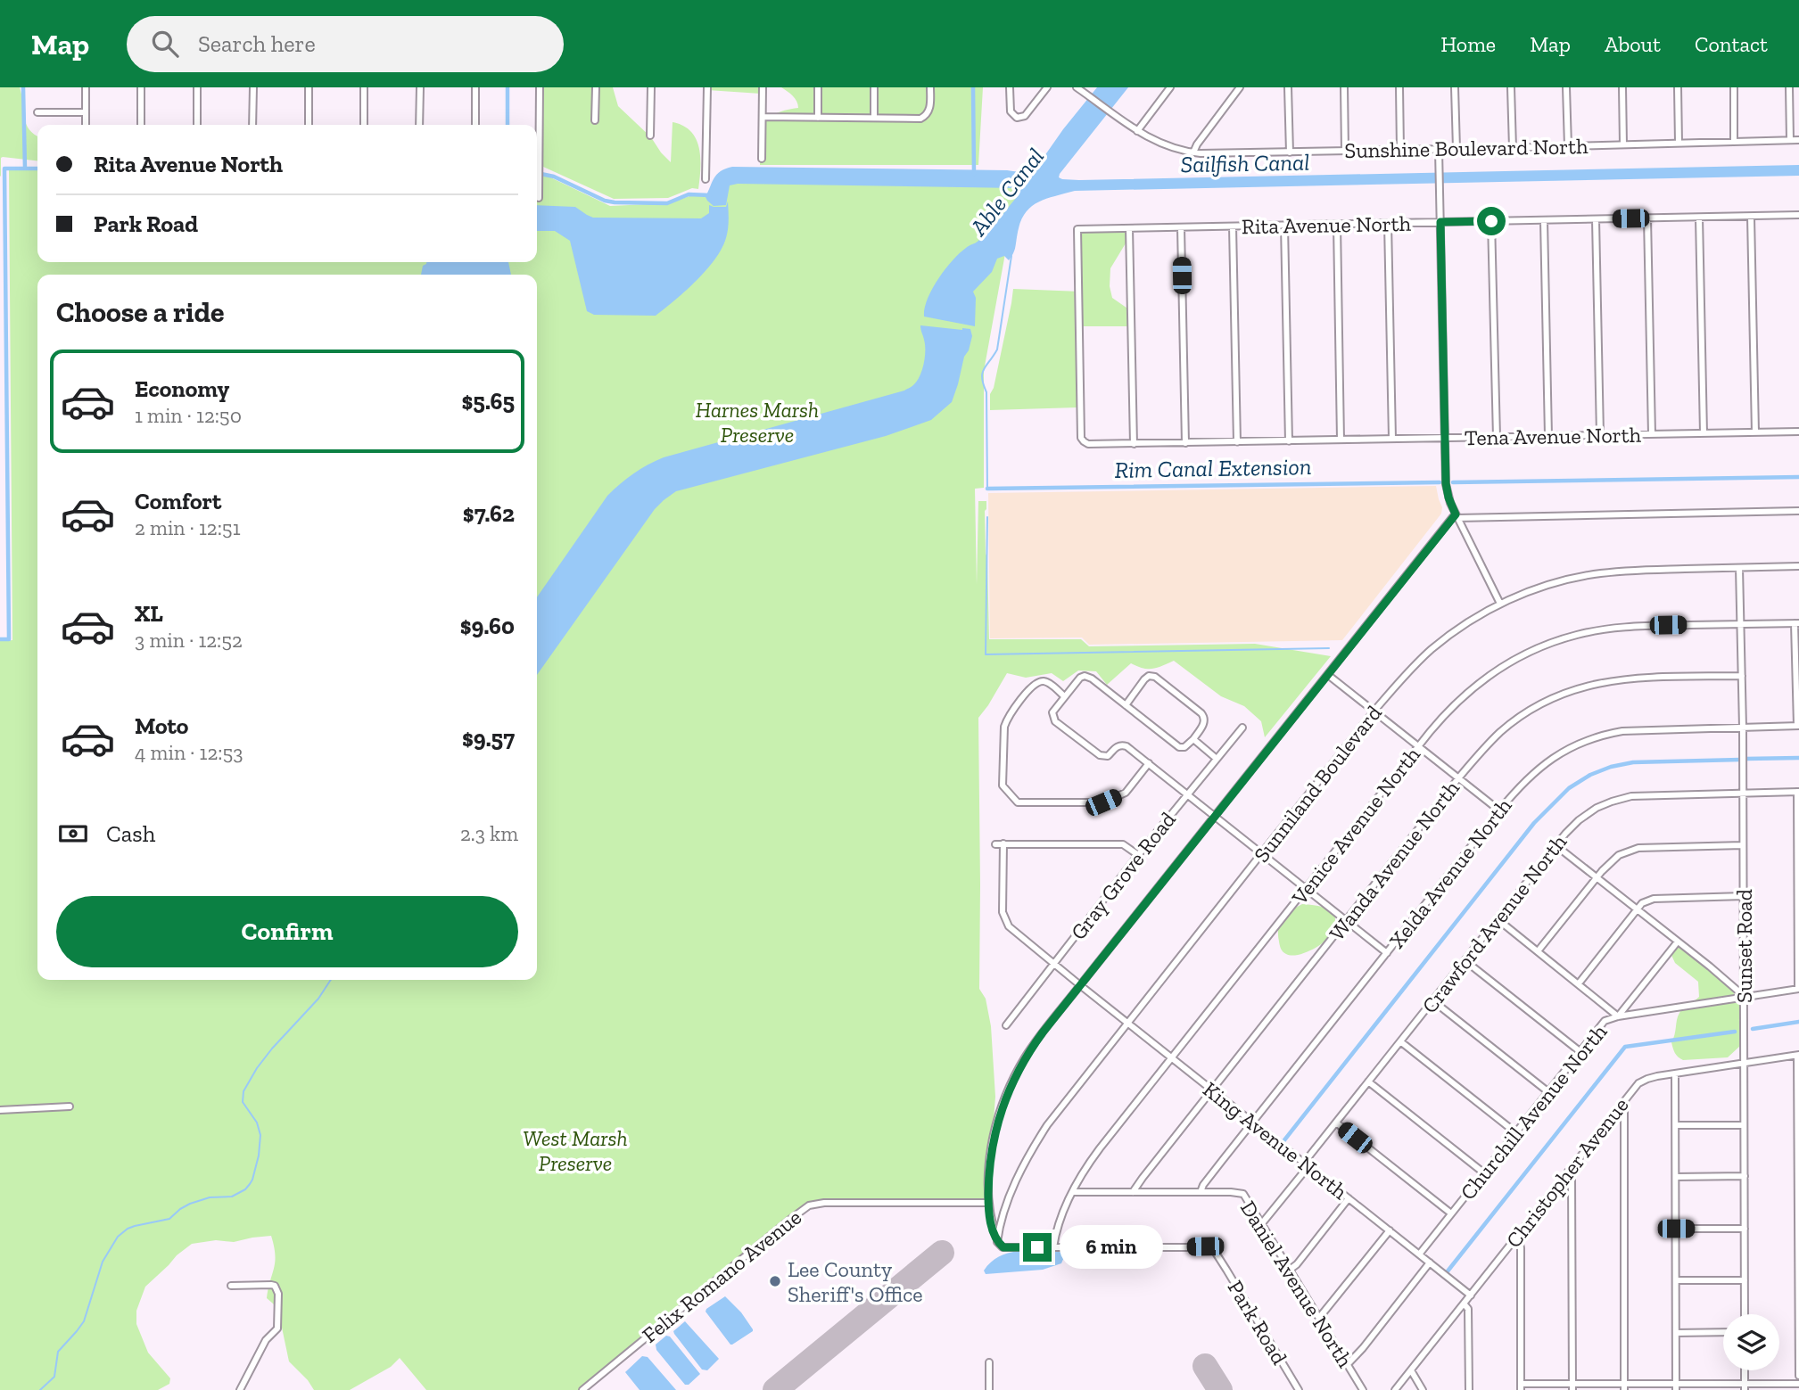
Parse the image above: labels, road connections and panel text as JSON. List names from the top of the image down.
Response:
{
  "streets": {
    "street": [
      "Sunshine Boulevard North",
      "Rita Avenue North",
      "Tena Avenue North",
      "Sunniland Boulevard",
      "Venice Avenue North",
      "Wanda Avenue North",
      "Xelda Avenue North",
      "Gray Grove Road",
      "Crawford Avenue North",
      "Sunset Road",
      "Churchill Avenue North",
      "King Avenue North",
      "Christopher Avenue",
      "Felix Romano Avenue",
      "Daniel Avenue North",
      "Park Road"
    ]
  },
  "crossings": [
    ["Rita Avenue North", "Tena Avenue North"],
    ["Sunniland Boulevard", "Sunset Road"],
    ["Sunniland Boulevard", "King Avenue North"],
    ["Sunniland Boulevard", "Park Road"],
    ["Venice Avenue North", "Sunset Road"],
    ["Venice Avenue North", "King Avenue North"],
    ["Venice Avenue North", "Daniel Avenue North"],
    ["Venice Avenue North", "Park Road"],
    ["Wanda Avenue North", "Sunset Road"],
    ["Wanda Avenue North", "King Avenue North"],
    ["Wanda Avenue North", "Daniel Avenue North"],
    ["Xelda Avenue North", "Sunset Road"],
    ["Xelda Avenue North", "King Avenue North"],
    ["Xelda Avenue North", "Daniel Avenue North"],
    ["Gray Grove Road", "King Avenue North"],
    ["Crawford Avenue North", "Sunset Road"],
    ["Crawford Avenue North", "King Avenue North"],
    ["Crawford Avenue North", "Daniel Avenue North"],
    ["Sunset Road", "Churchill Avenue North"],
    ["Sunset Road", "Christopher Avenue"],
    ["Churchill Avenue North", "King Avenue North"],
    ["King Avenue North", "Christopher Avenue"]
  ],
  "water": ["Sailfish Canal", "Able Canal", "Rim Canal Extension"],
  "parks": ["Harnes Marsh Preserve", "West Marsh Preserve"],
  "places": ["Lee County Sheriff's Office"],
  "page": {
    "header": "Map",
    "search": "Search here",
    "nav": [
      "Home",
      "Map",
      "About",
      "Contact"
    ],
    "banner": ["Rita Avenue North", "Park Road"],
    "heading": "Choose a ride",
    "list": [
      {
        "name": "Economy",
        "note": "1 min · 12:50",
        "value": "$5.65"
      },
      {
        "name": "Comfort",
        "note": "2 min · 12:51",
        "value": "$7.62"
      },
      {
        "name": "XL",
        "note": "3 min · 12:52",
        "value": "$9.60"
      },
      {
        "name": "Moto",
        "note": "4 min · 12:53",
        "value": "$9.57"
      }
    ],
    "pay": ["Cash", "2.3 km"],
    "buttons": "Confirm",
    "bubble": "6 min"
  }
}
